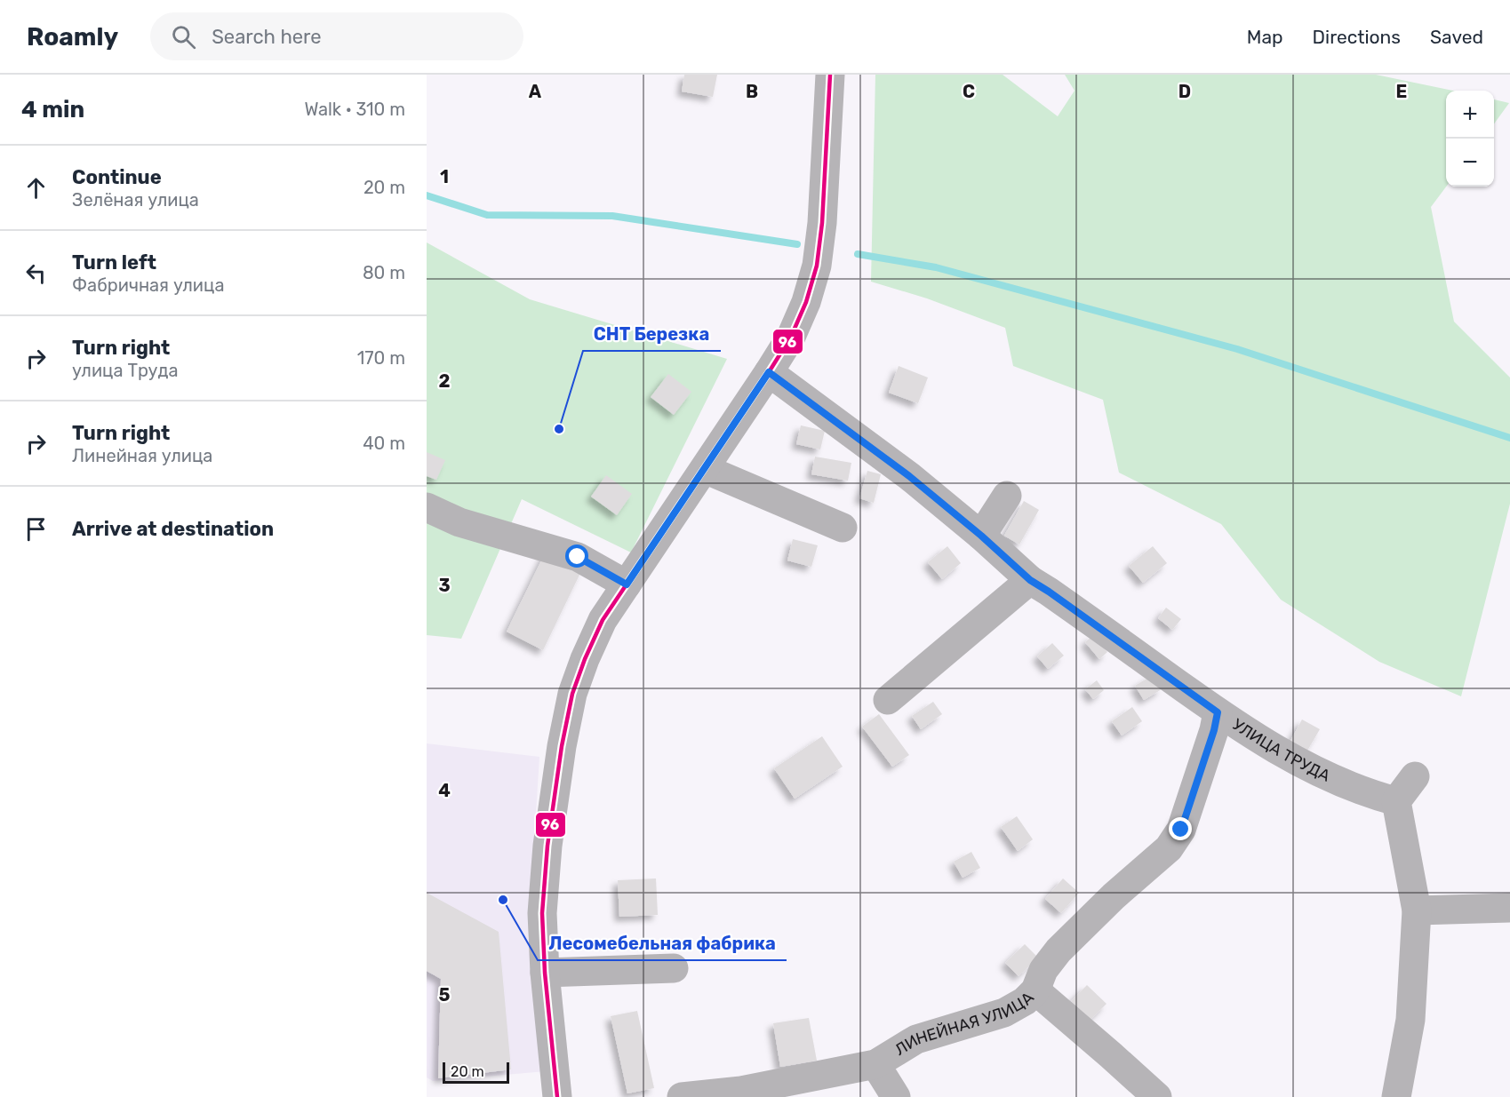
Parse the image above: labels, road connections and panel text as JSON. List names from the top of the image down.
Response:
{
  "streets": {
    "street": ["УЛИЦА ТРУДА", "ЛИНЕЙНАЯ УЛИЦА"]
  },
  "crossings": [
    ["УЛИЦА ТРУДА", "ЛИНЕЙНАЯ УЛИЦА"]
  ],
  "places": ["СНТ Березка", "Лесомебельная фабрика"],
  "lines": ["transit line 96"],
  "scale_bar": "20 m",
  "page": {
    "header": "Roamly",
    "search": "Search here",
    "nav": ["Map", "Directions", "Saved"],
    "heading": ["4 min", "Walk · 310 m"],
    "map_buttons": ["+", "−"],
    "list": [
      ["Continue", "Зелёная улица", "20 m"],
      ["Turn left", "Фабричная улица", "80 m"],
      ["Turn right", "улица Труда", "170 m"],
      ["Turn right", "Линейная улица", "40 m"],
      "Arrive at destination"
    ],
    "scale": "20 m"
  },
  "grid": {
    "columns": [
      "A",
      "B",
      "C",
      "D",
      "E"
    ],
    "rows": [
      "1",
      "2",
      "3",
      "4",
      "5"
    ]
  }
}
